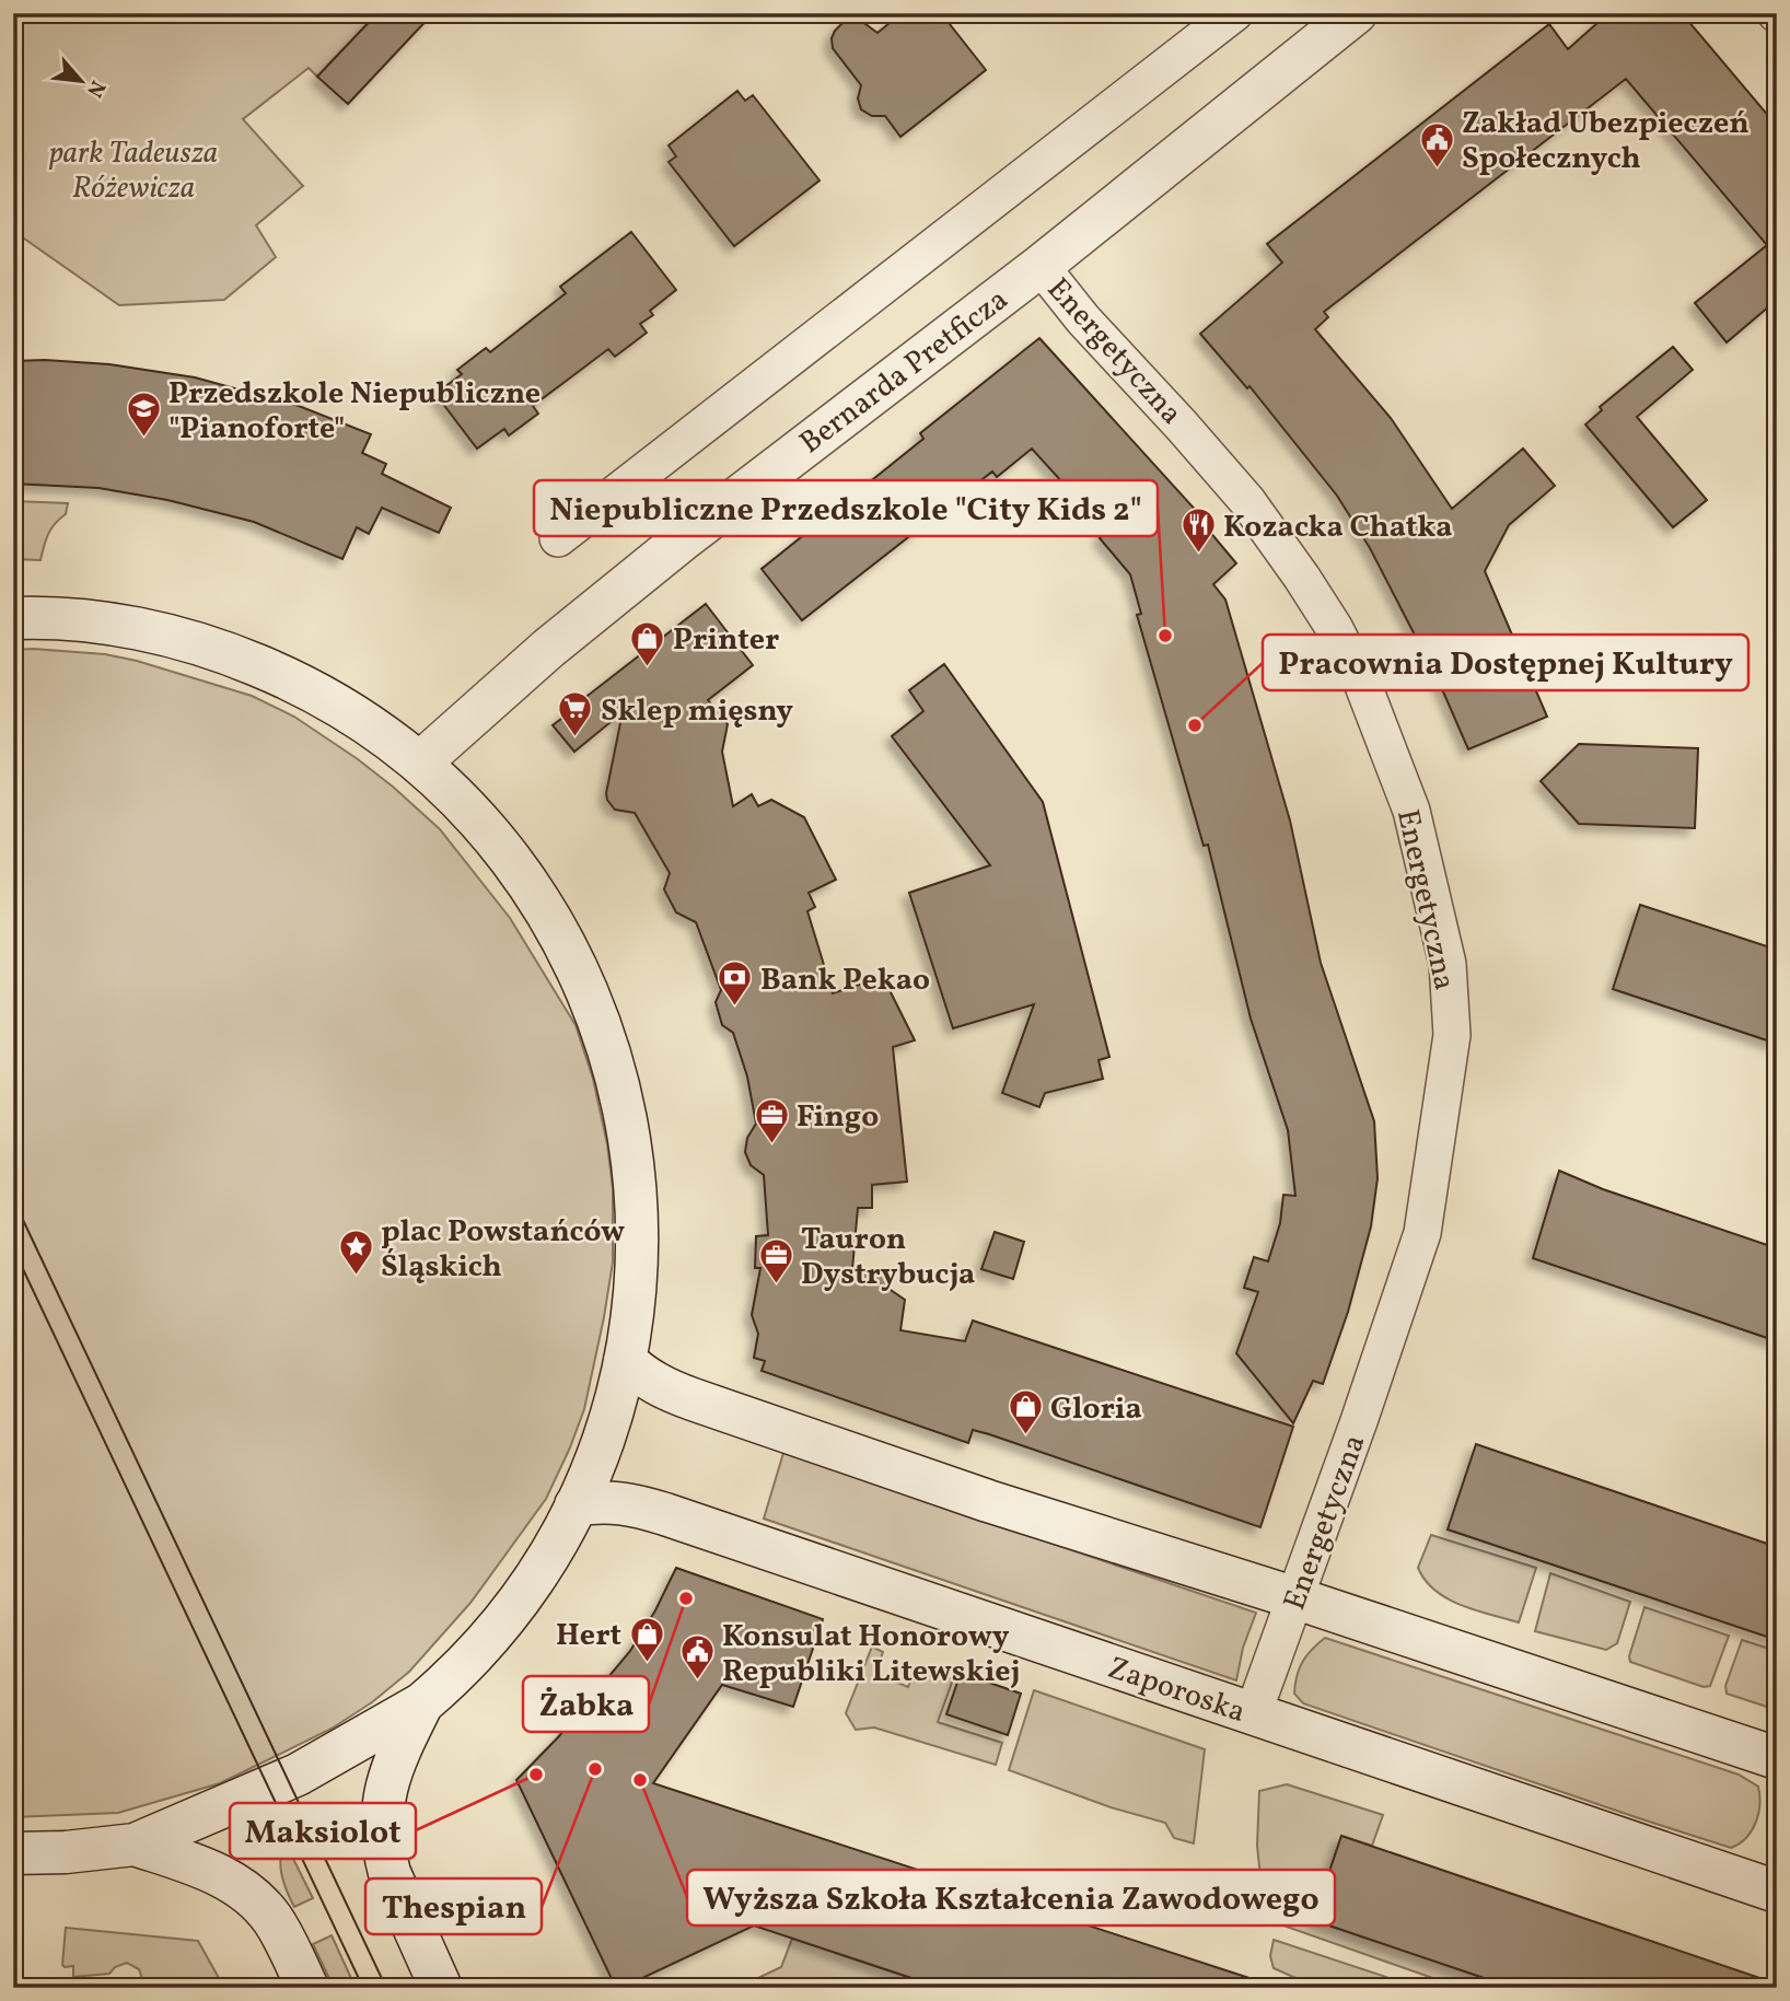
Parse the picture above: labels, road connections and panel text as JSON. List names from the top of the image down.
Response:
{
  "streets": {
    "main road": ["Bernarda Pretficza", "Zaporoska"],
    "street": ["Energetyczna"]
  },
  "crossings": [
    ["Energetyczna", "Bernarda Pretficza"],
    ["Energetyczna", "Zaporoska"]
  ],
  "parks": ["park Tadeusza Różewicza"],
  "places": {
    "public building": ["Zakład Ubezpieczeń Społecznych", "Konsulat Honorowy Republiki Litewskiej"],
    "school or university": ["Przedszkole Niepubliczne \"Pianoforte\""],
    "restaurant": ["Kozacka Chatka"],
    "other": [
      "Niepubliczne Przedszkole \"City Kids 2\"",
      "Pracownia Dostępnej Kultury",
      "Żabka",
      "Thespian",
      "Maksiolot",
      "Wyższa Szkoła Kształcenia Zawodowego"
    ],
    "shop": ["Printer", "Gloria", "Hert"],
    "supermarket": ["Sklep mięsny"],
    "bank": ["Bank Pekao"],
    "office": ["Fingo", "Tauron Dystrybucja"],
    "place": ["plac Powstańców Śląskich"]
  },
  "north": "bottom right"
}
